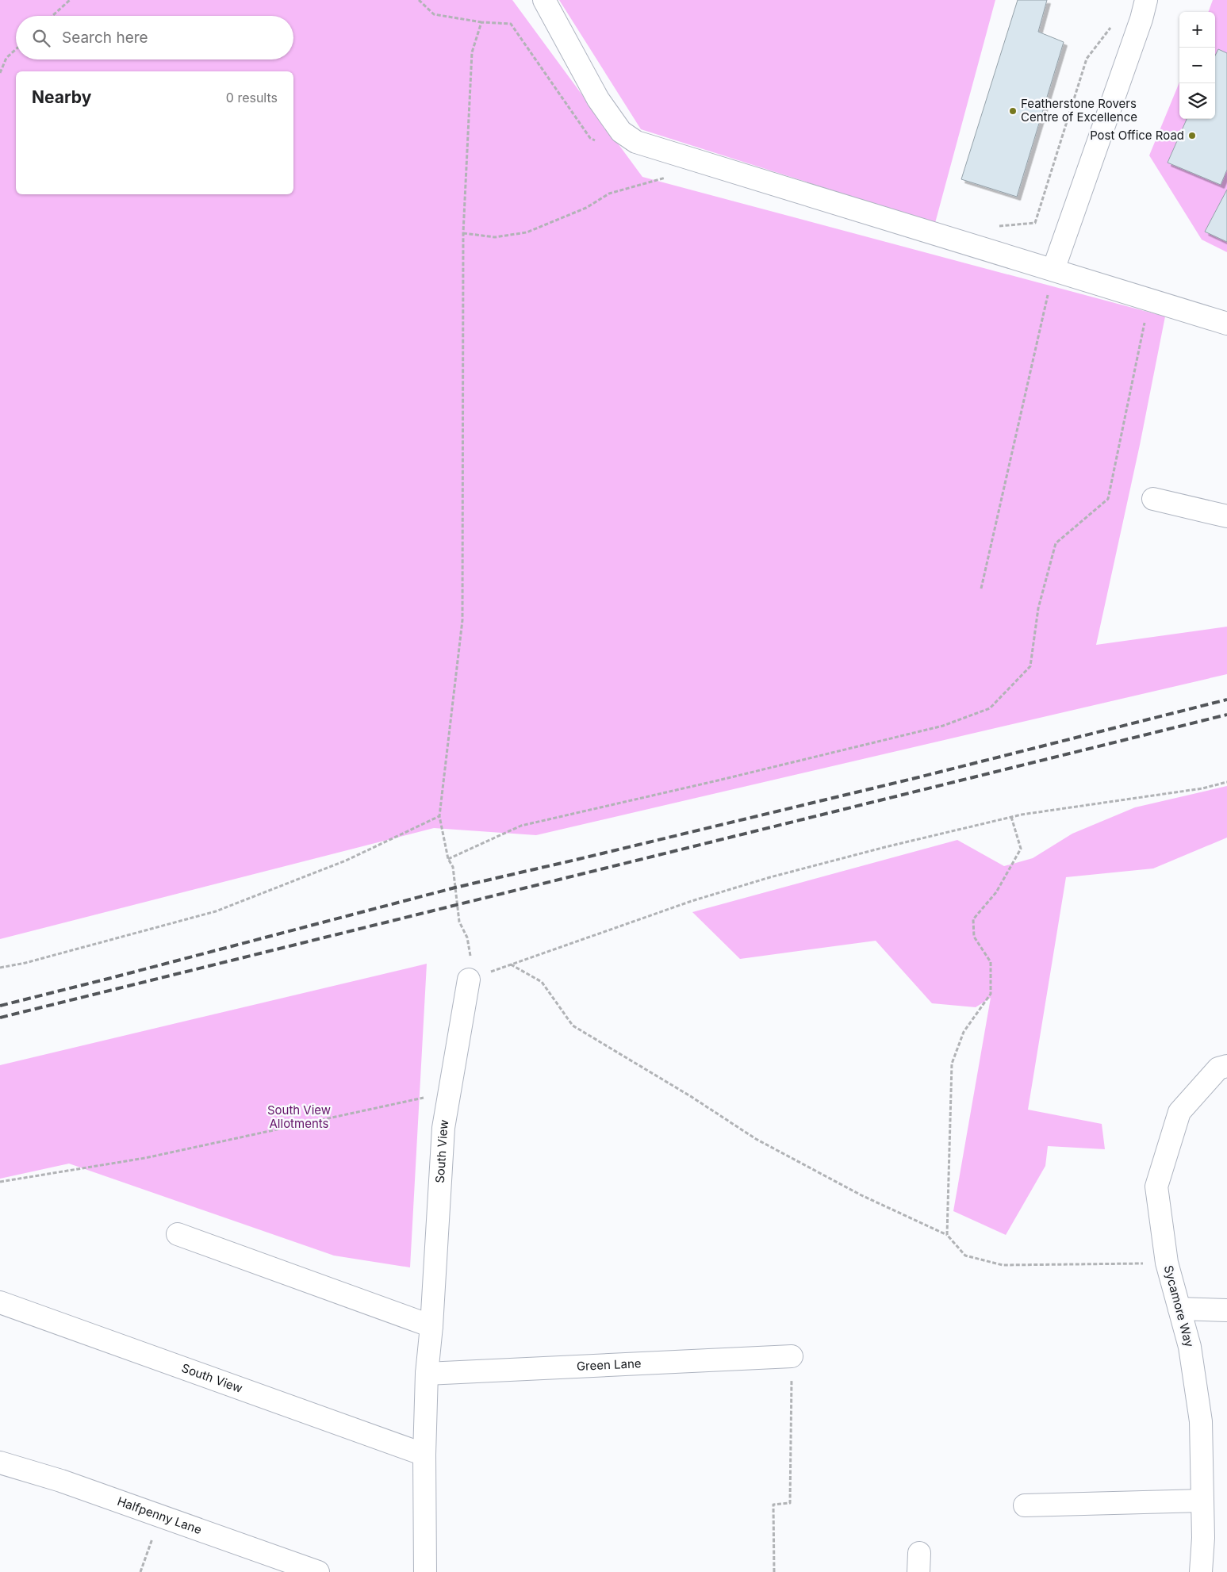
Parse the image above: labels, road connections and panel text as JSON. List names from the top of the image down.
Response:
{
  "streets": {
    "street": [
      "South View",
      "Sycamore Way",
      "Green Lane",
      "Halfpenny Lane"
    ]
  },
  "crossings": [
    ["South View", "Green Lane"]
  ],
  "parks": ["South View Allotments"],
  "places": ["Featherstone Rovers Centre of Excellence", "Post Office Road"],
  "page": {
    "map_buttons": ["+", "−"],
    "search": "Search here",
    "heading": ["Nearby", "0 results"]
  }
}
